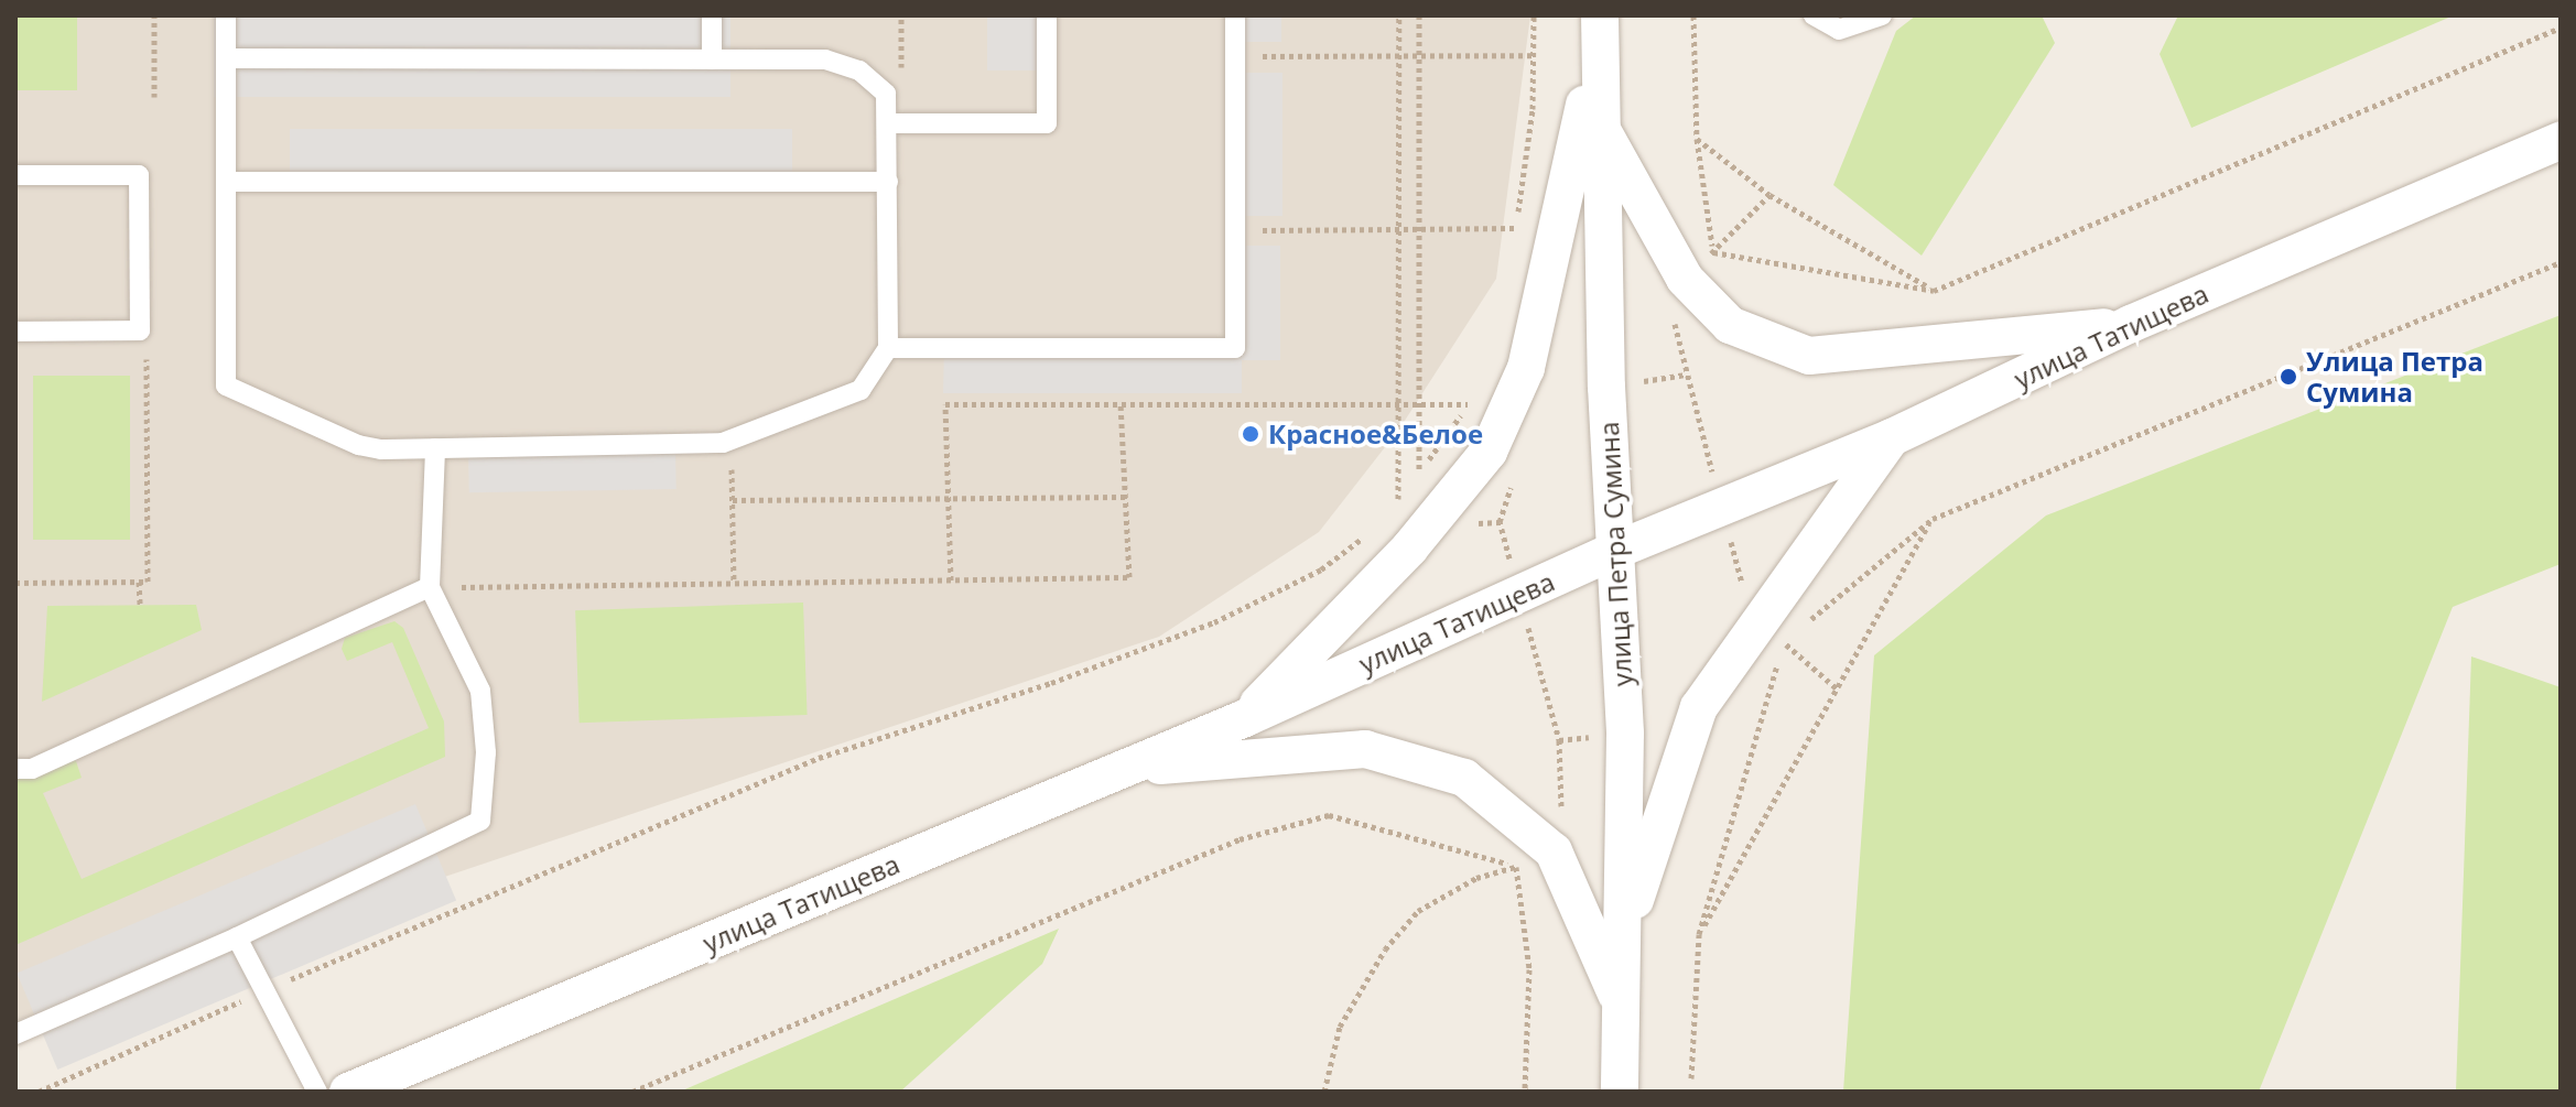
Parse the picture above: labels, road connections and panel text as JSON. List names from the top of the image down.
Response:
{
  "streets": {
    "street": ["улица Татищева", "улица Петра Сумина"]
  },
  "crossings": [
    ["улица Татищева", "улица Петра Сумина"]
  ],
  "places": ["Улица Петра Сумина", "Красное&Белое"]
}
